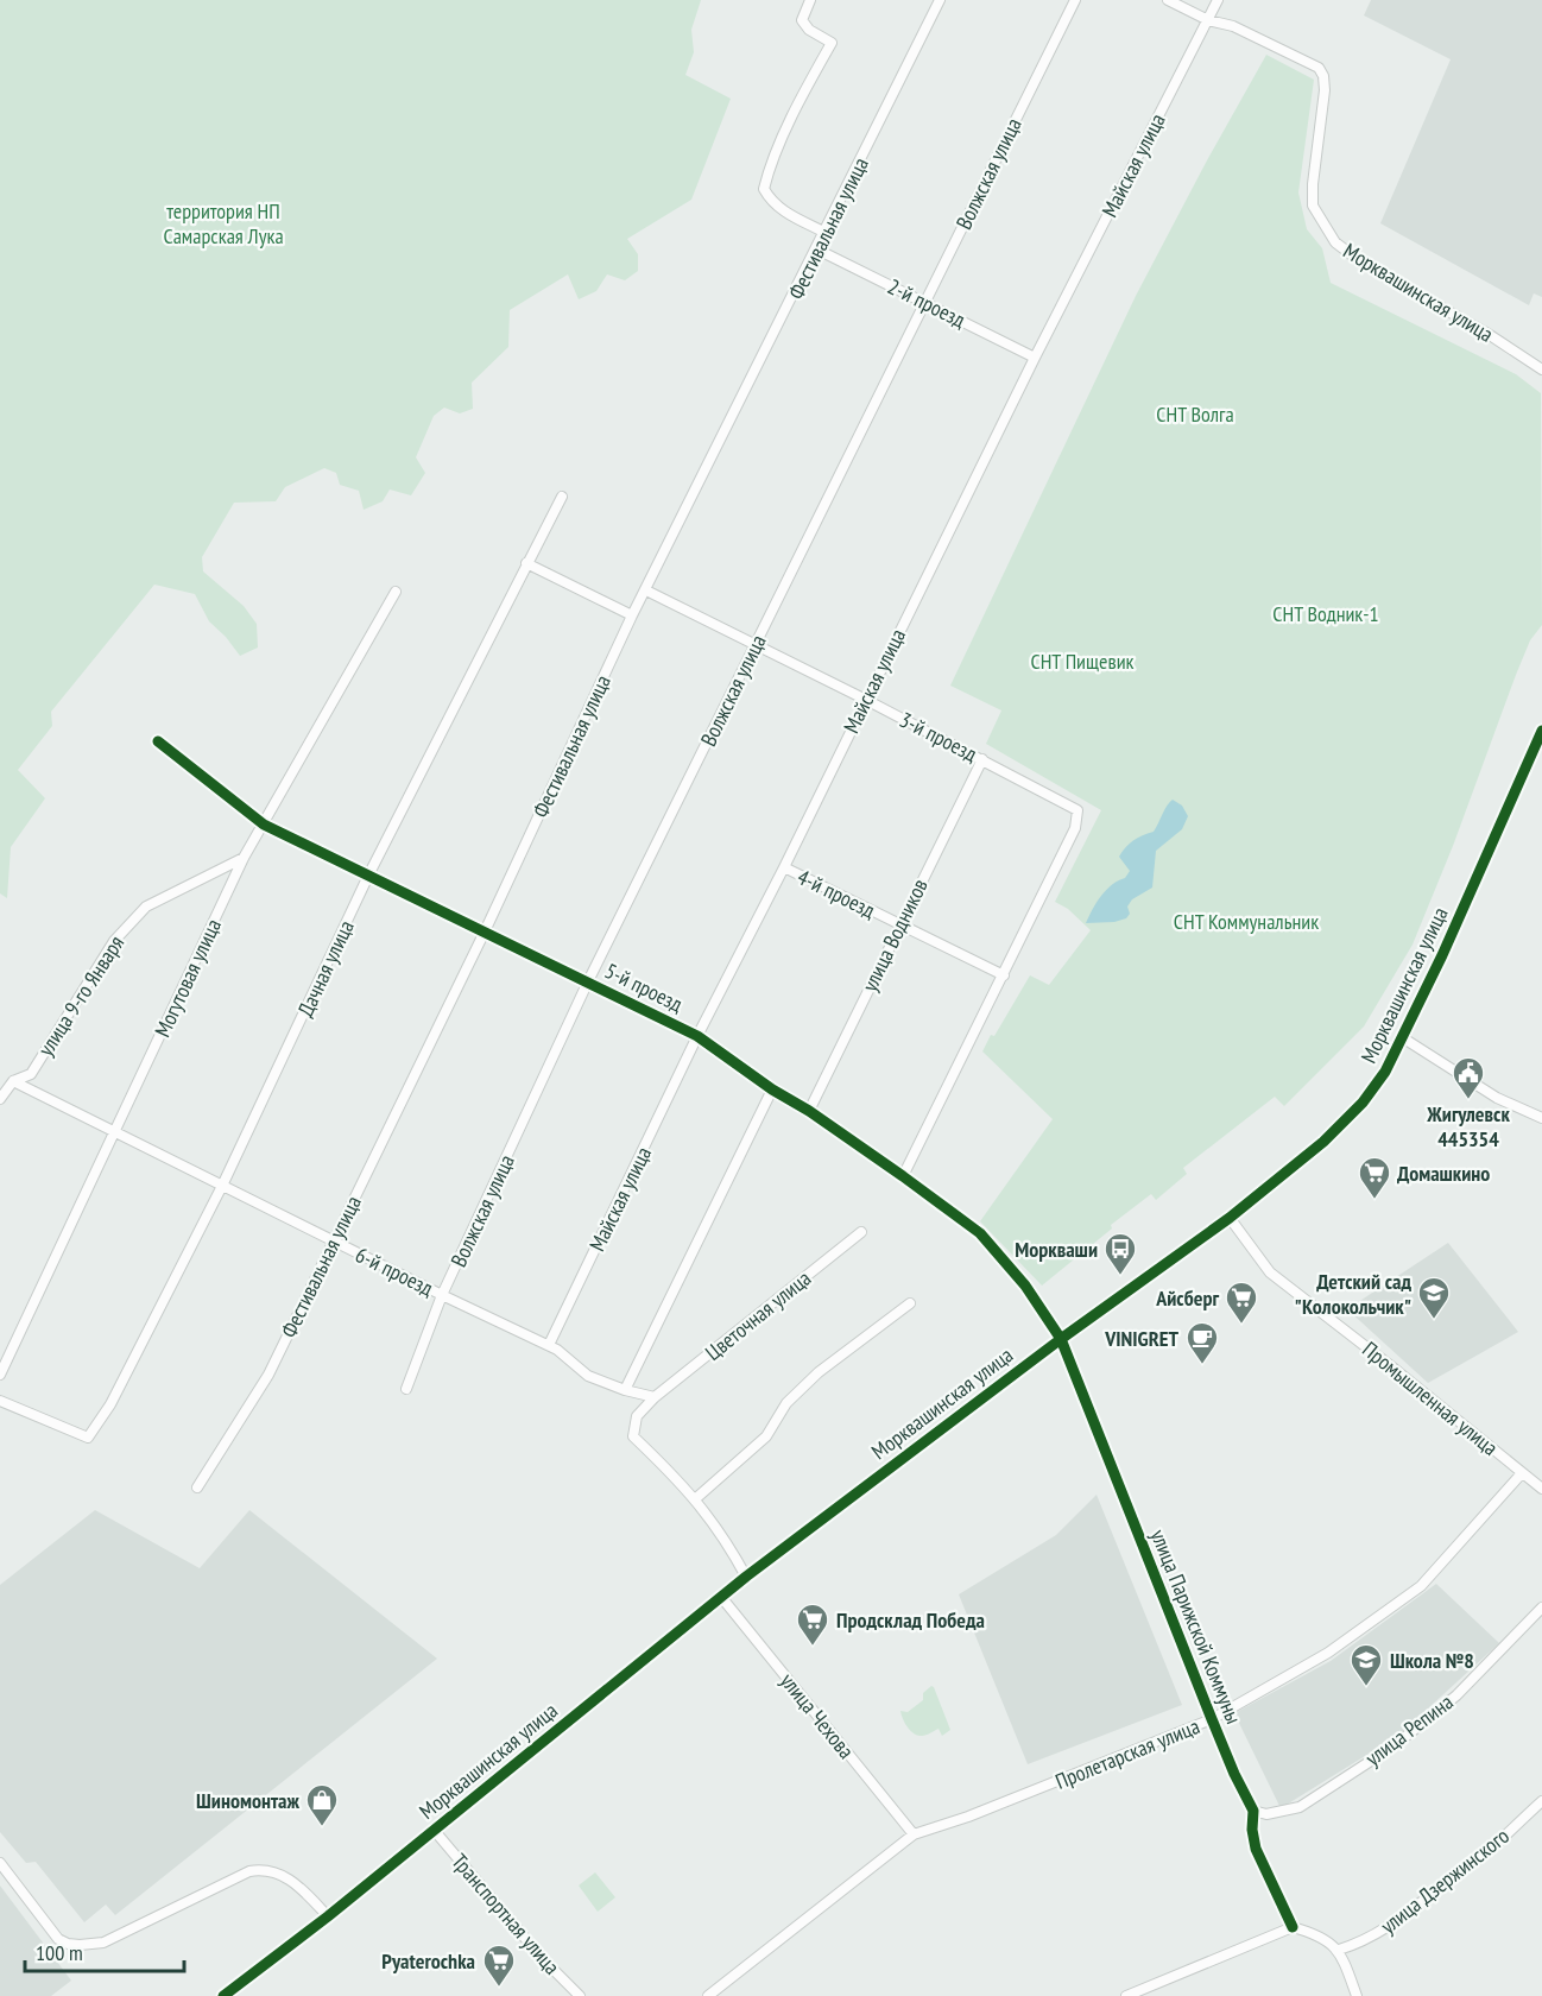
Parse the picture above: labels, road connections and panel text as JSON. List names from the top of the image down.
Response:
{
  "streets": {
    "street": [
      "Майская улица",
      "Волжская улица",
      "Фестивальная улица",
      "Морквашинская улица",
      "2-й проезд",
      "3-й проезд",
      "4-й проезд",
      "улица Водников",
      "Дачная улица",
      "Могутовая улица",
      "5-й проезд",
      "улица 9-го Января",
      "6-й проезд",
      "Цветочная улица",
      "Промышленная улица",
      "улица Парижской Коммуны",
      "улица Чехова",
      "улица Репина",
      "Пролетарская улица",
      "улица Дзержинского",
      "Транспортная улица"
    ]
  },
  "crossings": [
    ["Майская улица", "Морквашинская улица"],
    ["Майская улица", "2-й проезд"],
    ["Майская улица", "3-й проезд"],
    ["Майская улица", "4-й проезд"],
    ["Майская улица", "5-й проезд"],
    ["Майская улица", "6-й проезд"],
    ["Волжская улица", "2-й проезд"],
    ["Волжская улица", "3-й проезд"],
    ["Волжская улица", "5-й проезд"],
    ["Волжская улица", "6-й проезд"],
    ["Фестивальная улица", "2-й проезд"],
    ["Фестивальная улица", "3-й проезд"],
    ["Фестивальная улица", "5-й проезд"],
    ["Фестивальная улица", "6-й проезд"],
    ["Морквашинская улица", "5-й проезд"],
    ["Морквашинская улица", "Промышленная улица"],
    ["Морквашинская улица", "улица Парижской Коммуны"],
    ["Морквашинская улица", "улица Чехова"],
    ["Морквашинская улица", "Транспортная улица"],
    ["3-й проезд", "4-й проезд"],
    ["3-й проезд", "улица Водников"],
    ["4-й проезд", "улица Водников"],
    ["улица Водников", "5-й проезд"],
    ["Дачная улица", "5-й проезд"],
    ["Дачная улица", "6-й проезд"],
    ["Могутовая улица", "5-й проезд"],
    ["Могутовая улица", "улица 9-го Января"],
    ["Могутовая улица", "6-й проезд"],
    ["5-й проезд", "улица Парижской Коммуны"],
    ["улица 9-го Января", "6-й проезд"],
    ["6-й проезд", "Цветочная улица"],
    ["Промышленная улица", "Пролетарская улица"],
    ["улица Парижской Коммуны", "улица Репина"],
    ["улица Парижской Коммуны", "Пролетарская улица"],
    ["улица Чехова", "Пролетарская улица"]
  ],
  "parks": [
    "территория НП Самарская Лука",
    "СНТ Волга",
    "СНТ Водник-1",
    "СНТ Пищевик",
    "СНТ Коммунальник"
  ],
  "places": {
    "public building": ["Жигулевск 445354"],
    "supermarket": [
      "Домашкино",
      "Айсберг",
      "Продсклад Победа",
      "Pyaterochka"
    ],
    "bus stop": ["Моркваши"],
    "school or university": ["Детский сад \"Колокольчик\"", "Школа №8"],
    "cafe": ["VINIGRET"],
    "shop": ["Шиномонтаж"]
  },
  "scale_bar": "100 m"
}
